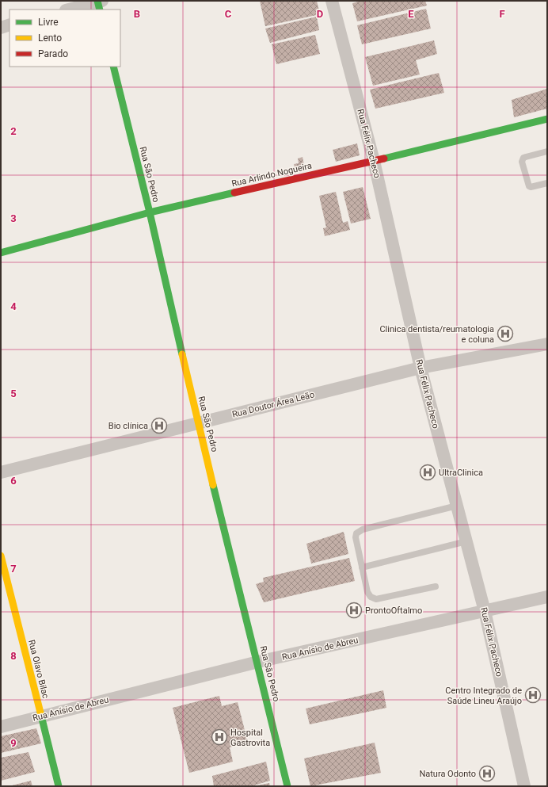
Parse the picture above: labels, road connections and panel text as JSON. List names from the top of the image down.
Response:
{
  "streets": {
    "street": [
      "Rua Félix Pacheco",
      "Rua São Pedro",
      "Rua Arlindo Nogueira",
      "Rua Doutor Área Leão",
      "Rua Anísio de Abreu",
      "Rua Olavo Bilac"
    ]
  },
  "crossings": [
    ["Rua Félix Pacheco", "Rua Arlindo Nogueira"],
    ["Rua Félix Pacheco", "Rua Doutor Área Leão"],
    ["Rua Félix Pacheco", "Rua Anísio de Abreu"],
    ["Rua São Pedro", "Rua Arlindo Nogueira"],
    ["Rua São Pedro", "Rua Doutor Área Leão"],
    ["Rua São Pedro", "Rua Anísio de Abreu"],
    ["Rua Anísio de Abreu", "Rua Olavo Bilac"]
  ],
  "places": {
    "hospital": [
      "Clinica dentista/reumatologia e coluna",
      "Bio clínica",
      "UltraClinica",
      "ProntoOftalmo",
      "Centro Integrado de Saúde Lineu Araújo",
      "Hospital Gastrovita",
      "Natura Odonto"
    ]
  },
  "legend": ["Livre", "Lento", "Parado"],
  "grid": {
    "columns": [
      "B",
      "C",
      "D",
      "E",
      "F"
    ],
    "rows": [
      "2",
      "3",
      "4",
      "5",
      "6",
      "7",
      "8",
      "9"
    ]
  }
}
